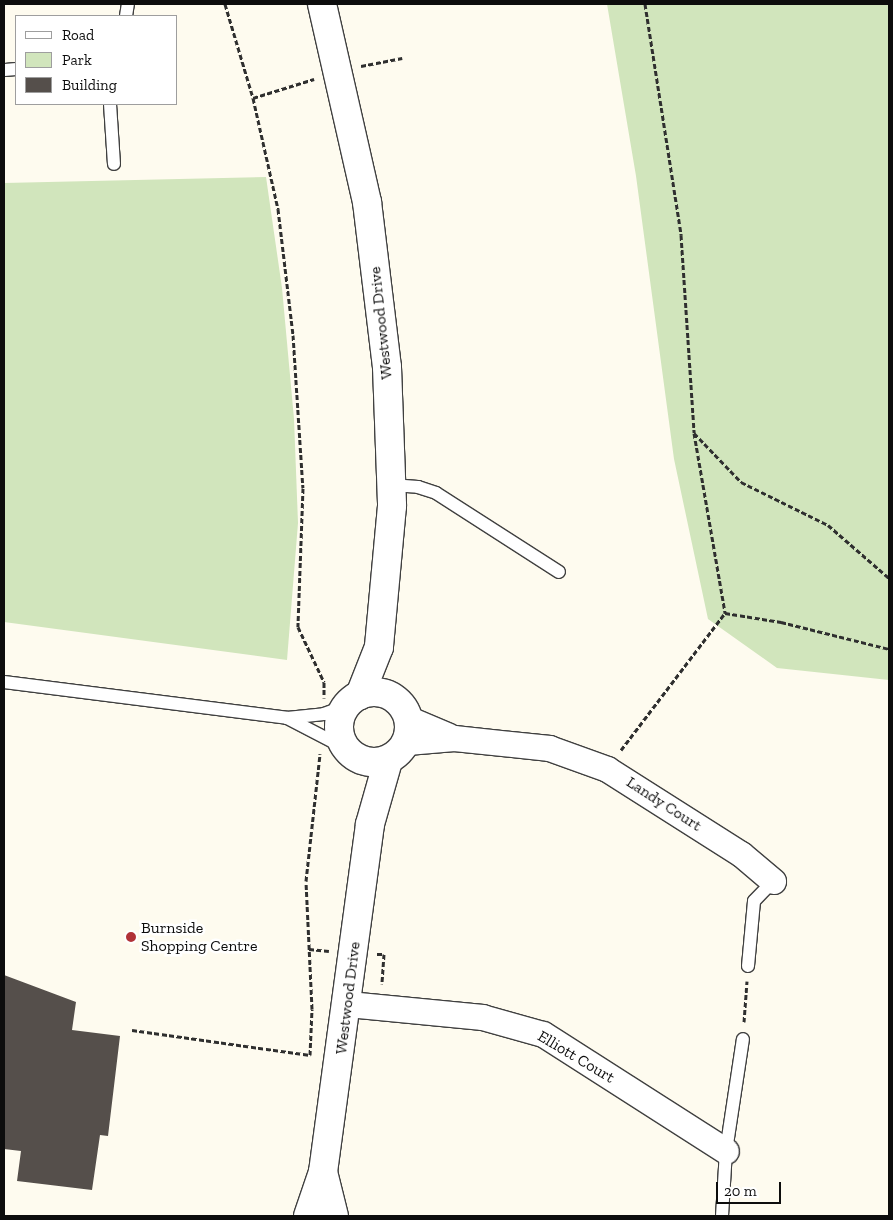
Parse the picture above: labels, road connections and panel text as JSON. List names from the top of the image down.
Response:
{
  "streets": {
    "street": ["Westwood Drive", "Landy Court", "Elliott Court"]
  },
  "crossings": [
    ["Westwood Drive", "Landy Court"],
    ["Westwood Drive", "Elliott Court"]
  ],
  "places": ["Burnside Shopping Centre"],
  "legend": ["Road", "Park", "Building"],
  "scale_bar": "20 m"
}
